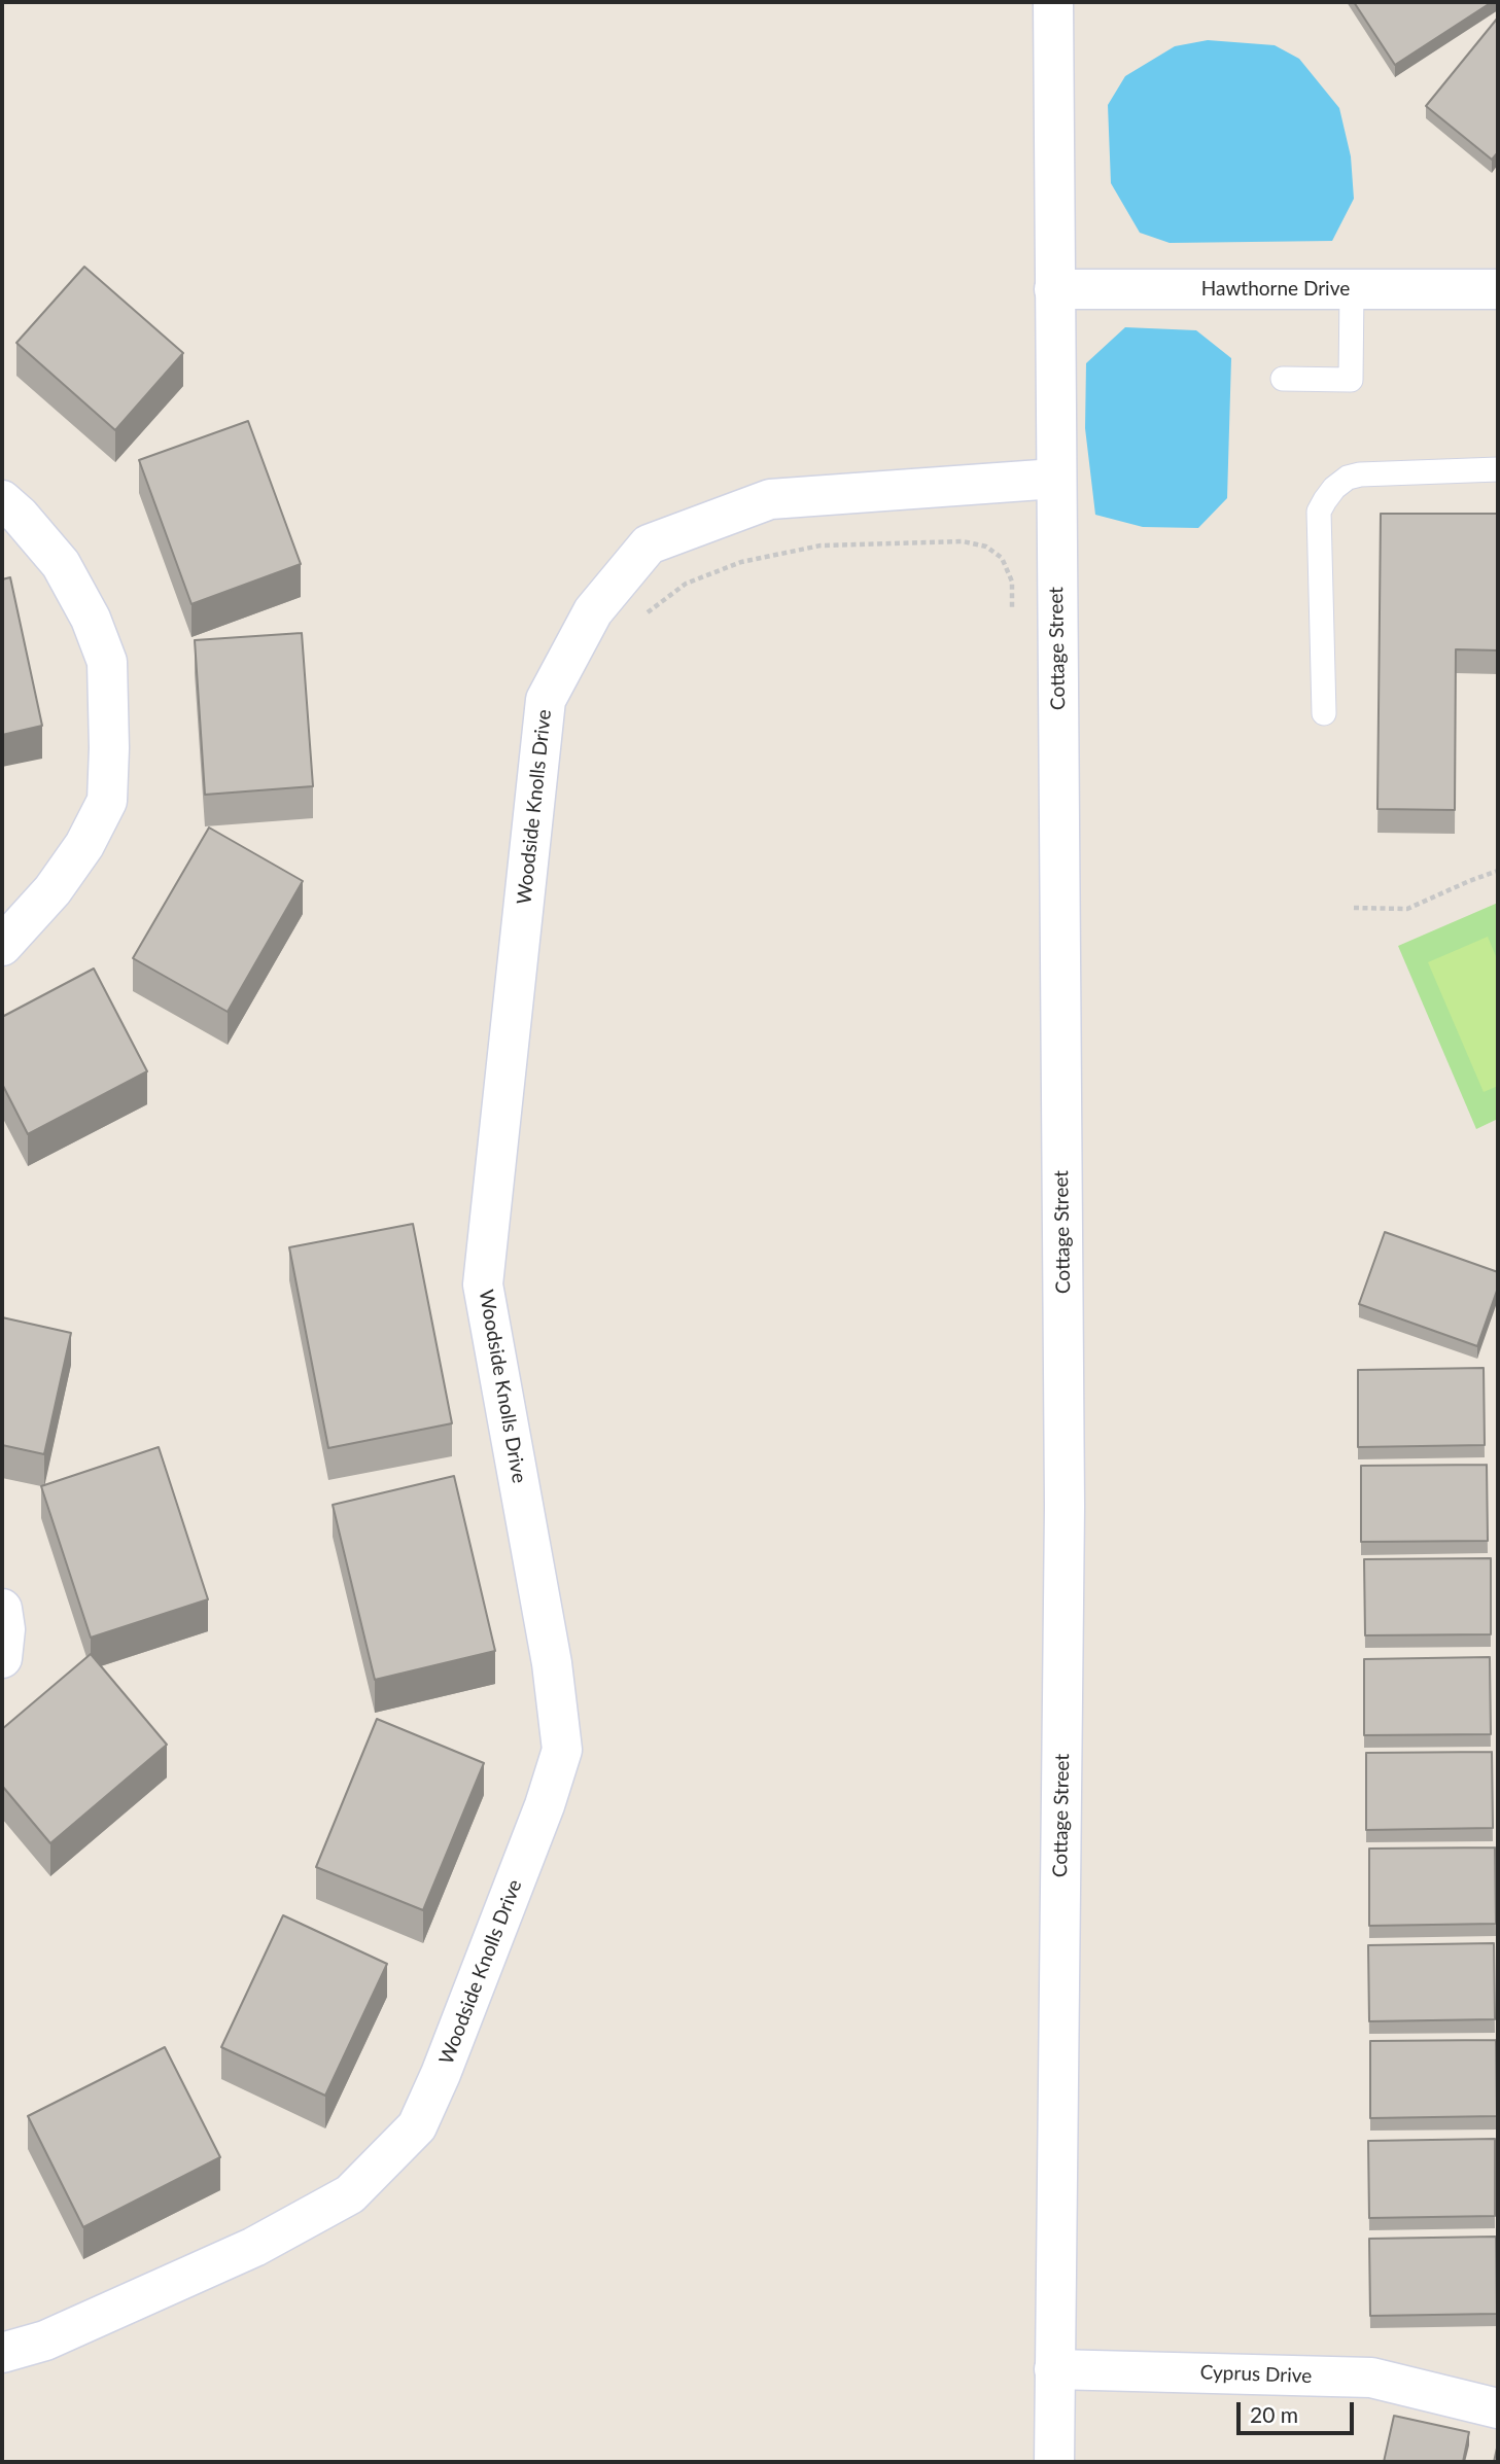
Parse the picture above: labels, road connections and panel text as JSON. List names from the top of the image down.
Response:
{
  "streets": {
    "street": [
      "Hawthorne Drive",
      "Cottage Street",
      "Woodside Knolls Drive",
      "Cyprus Drive"
    ]
  },
  "crossings": [
    ["Hawthorne Drive", "Cottage Street"],
    ["Cottage Street", "Woodside Knolls Drive"],
    ["Cottage Street", "Cyprus Drive"]
  ],
  "scale_bar": "20 m"
}
